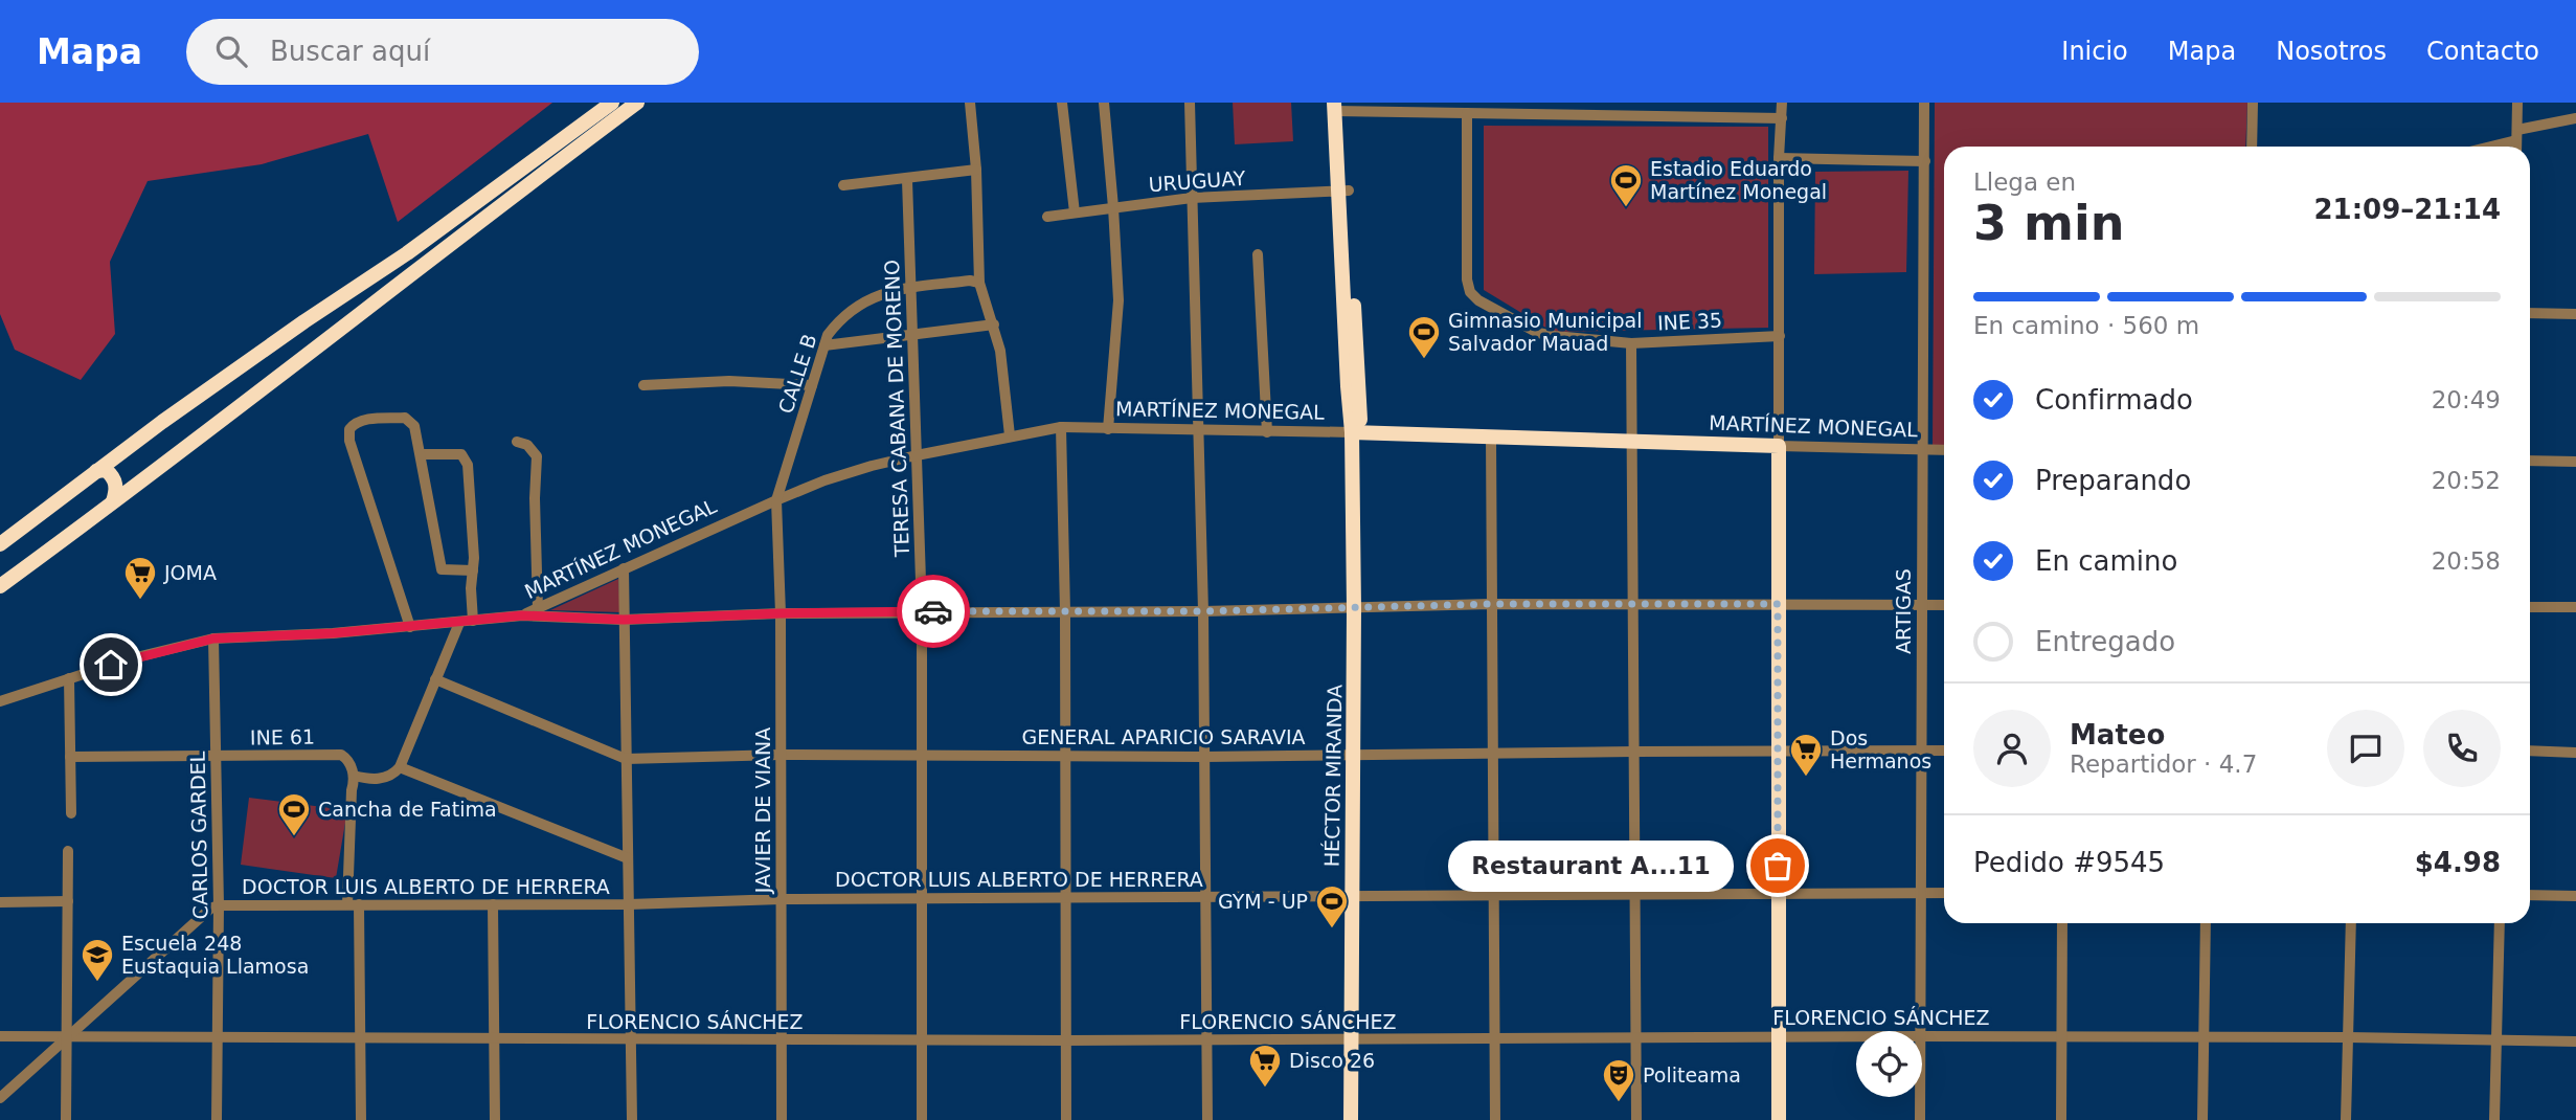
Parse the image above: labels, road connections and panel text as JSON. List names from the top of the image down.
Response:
{
  "streets": {
    "highway": ["MARTÍNEZ MONEGAL", "HÉCTOR MIRANDA"],
    "street": [
      "URUGUAY",
      "INE 35",
      "CALLE B",
      "TERESA CABANA DE MORENO",
      "ARTIGAS",
      "INE 61",
      "GENERAL APARICIO SARAVIA",
      "JAVIER DE VIANA",
      "CARLOS GARDEL",
      "DOCTOR LUIS ALBERTO DE HERRERA",
      "FLORENCIO SÁNCHEZ"
    ]
  },
  "crossings": [
    ["URUGUAY", "HÉCTOR MIRANDA"],
    ["CALLE B", "TERESA CABANA DE MORENO"],
    ["CALLE B", "MARTÍNEZ MONEGAL"],
    ["CALLE B", "JAVIER DE VIANA"],
    ["TERESA CABANA DE MORENO", "MARTÍNEZ MONEGAL"],
    ["TERESA CABANA DE MORENO", "GENERAL APARICIO SARAVIA"],
    ["TERESA CABANA DE MORENO", "DOCTOR LUIS ALBERTO DE HERRERA"],
    ["TERESA CABANA DE MORENO", "FLORENCIO SÁNCHEZ"],
    ["MARTÍNEZ MONEGAL", "ARTIGAS"],
    ["MARTÍNEZ MONEGAL", "HÉCTOR MIRANDA"],
    ["MARTÍNEZ MONEGAL", "JAVIER DE VIANA"],
    ["ARTIGAS", "GENERAL APARICIO SARAVIA"],
    ["ARTIGAS", "DOCTOR LUIS ALBERTO DE HERRERA"],
    ["INE 61", "CARLOS GARDEL"],
    ["GENERAL APARICIO SARAVIA", "HÉCTOR MIRANDA"],
    ["GENERAL APARICIO SARAVIA", "JAVIER DE VIANA"],
    ["HÉCTOR MIRANDA", "DOCTOR LUIS ALBERTO DE HERRERA"],
    ["HÉCTOR MIRANDA", "FLORENCIO SÁNCHEZ"],
    ["JAVIER DE VIANA", "DOCTOR LUIS ALBERTO DE HERRERA"],
    ["JAVIER DE VIANA", "FLORENCIO SÁNCHEZ"],
    ["CARLOS GARDEL", "DOCTOR LUIS ALBERTO DE HERRERA"],
    ["CARLOS GARDEL", "FLORENCIO SÁNCHEZ"]
  ],
  "places": {
    "sports": [
      "Estadio Eduardo Martínez Monegal",
      "Gimnasio Municipal Salvador Mauad",
      "Cancha de Fatima",
      "GYM - UP"
    ],
    "supermarket": ["JOMA", "Dos Hermanos", "Disco 26"],
    "other": ["Restaurant A...11"],
    "school or university": ["Escuela 248 Eustaquia Llamosa"],
    "theatre": ["Politeama"]
  },
  "page": {
    "header": "Mapa",
    "search": "Buscar aquí",
    "nav": [
      "Inicio",
      "Mapa",
      "Nosotros",
      "Contacto"
    ],
    "heading": ["3 min", "Llega en", "21:09–21:14"],
    "panel": [
      "Mateo",
      "Repartidor · 4.7",
      "Pedido #9545",
      "$4.98"
    ],
    "bar": "En camino · 560 m",
    "list": [
      ["Confirmado", "20:49"],
      ["Preparando", "20:52"],
      ["En camino", "20:58"],
      "Entregado"
    ],
    "bubble": "Restaurant A...11"
  }
}
